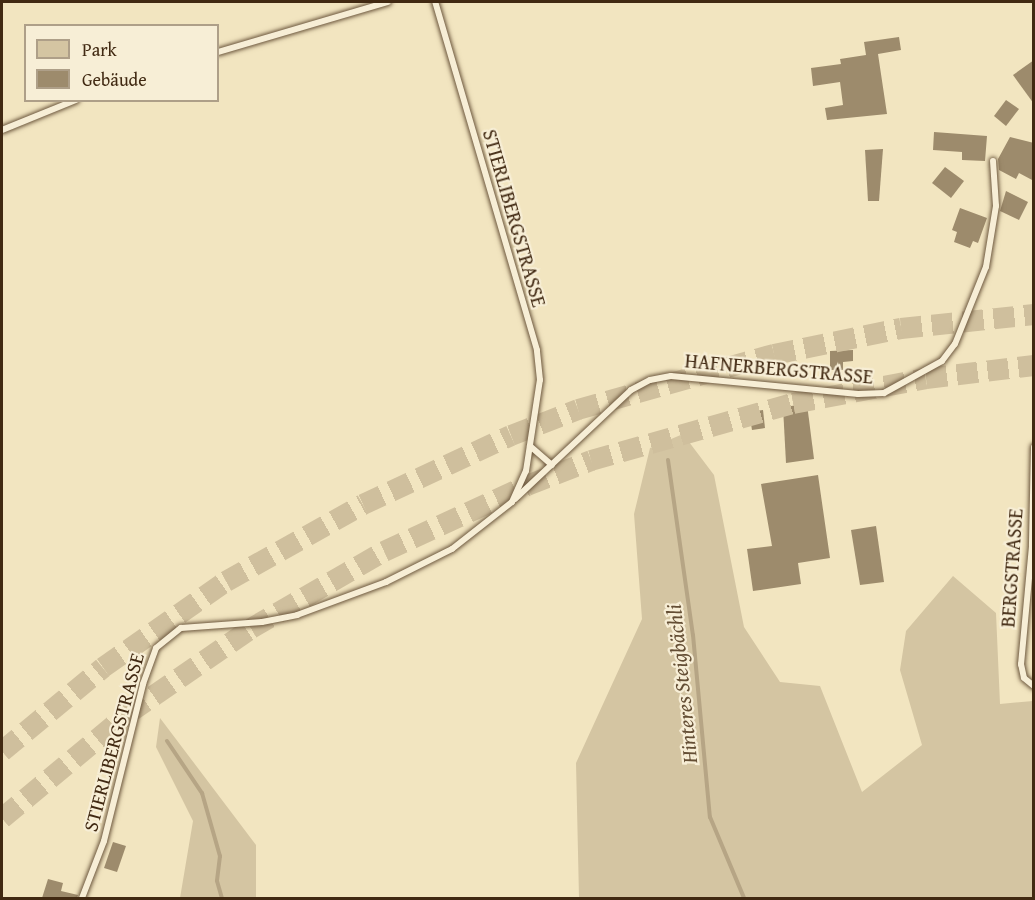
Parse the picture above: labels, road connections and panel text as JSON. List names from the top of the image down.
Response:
{
  "streets": {
    "lane": ["STIERLIBERGSTRASSE", "HAFNERBERGSTRASSE", "BERGSTRASSE"]
  },
  "crossings": [
    ["STIERLIBERGSTRASSE", "HAFNERBERGSTRASSE"]
  ],
  "water": ["Hinteres Steigbächli"],
  "legend": ["Park", "Gebäude"]
}
